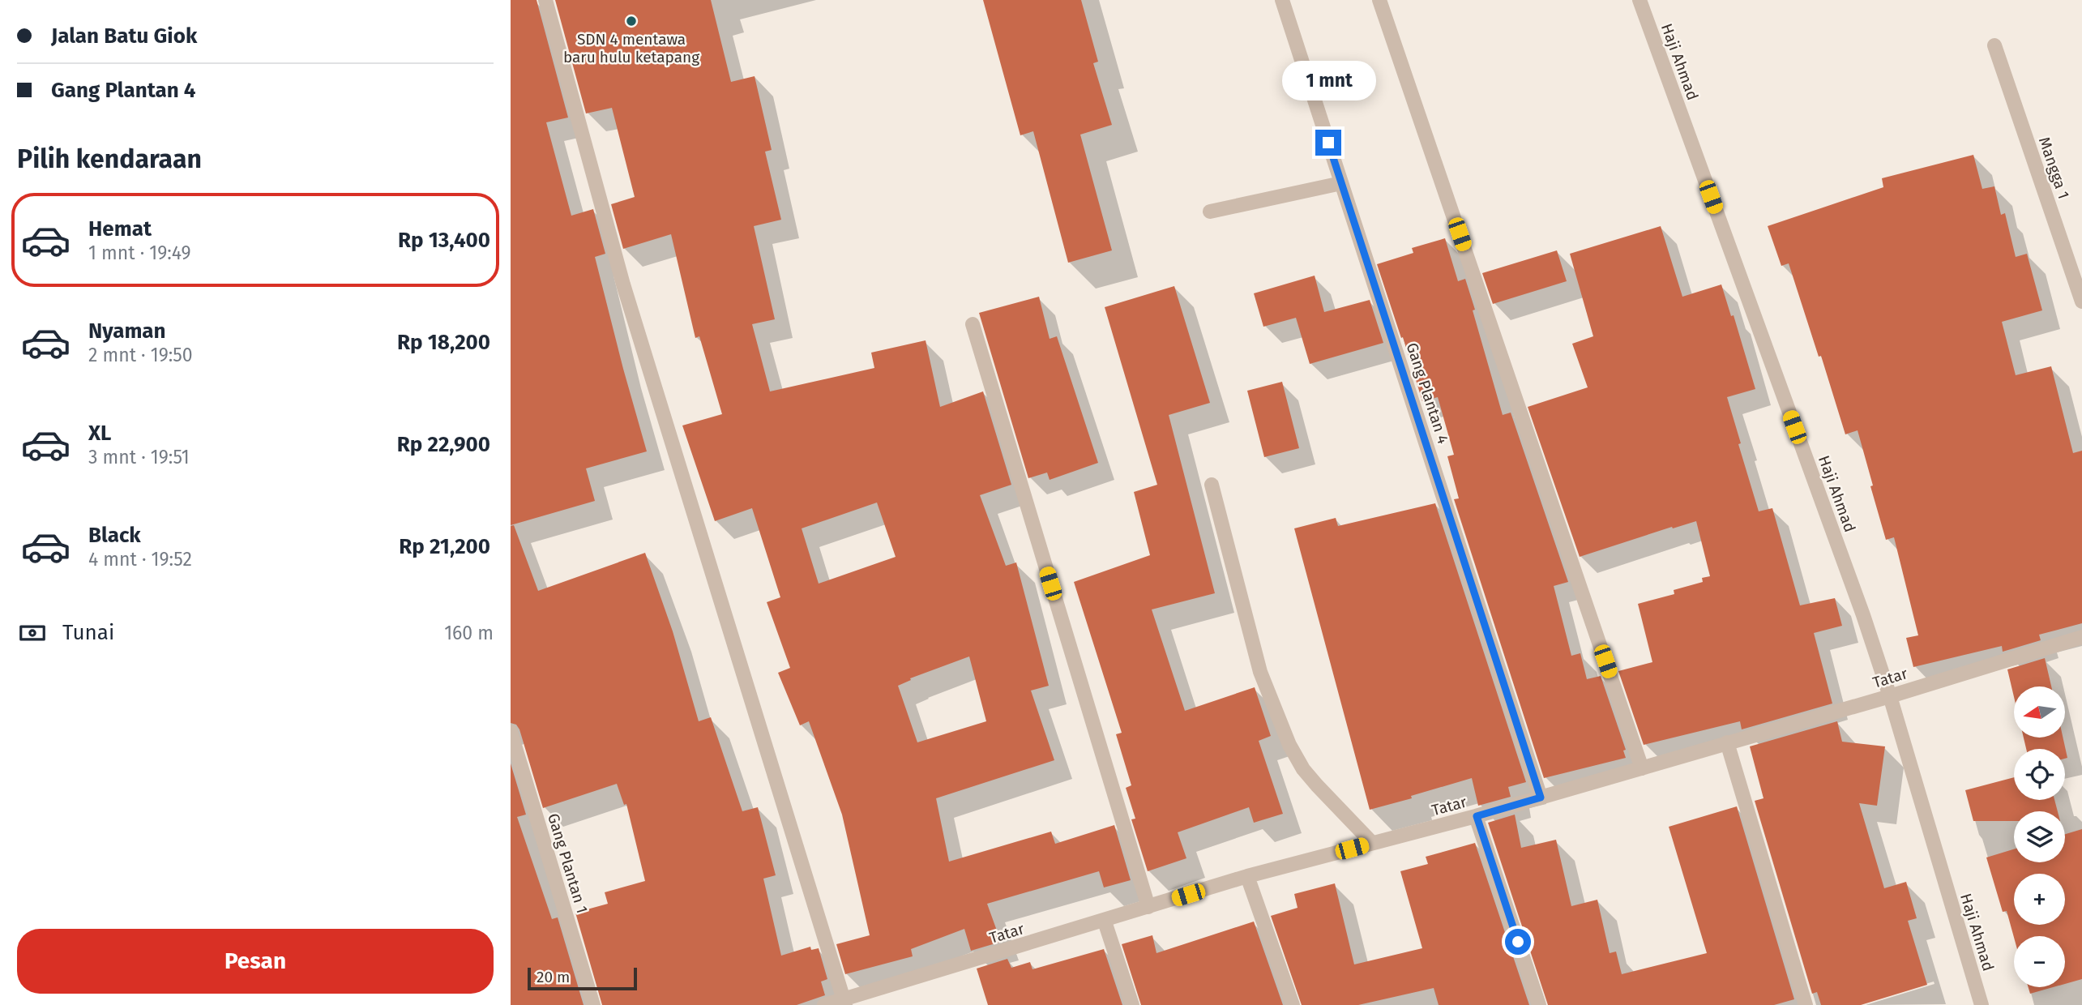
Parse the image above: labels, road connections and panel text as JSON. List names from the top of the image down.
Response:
{
  "streets": {
    "street": [
      "Haji Ahmad",
      "Mangga 1",
      "Gang Plantan 4",
      "Tatar",
      "Gang Plantan 1"
    ]
  },
  "crossings": [
    ["Haji Ahmad", "Tatar"],
    ["Gang Plantan 4", "Tatar"]
  ],
  "places": ["SDN 4 mentawa baru hulu ketapang"],
  "scale_bar": "20 m",
  "north": "left",
  "page": {
    "banner": ["Jalan Batu Giok", "Gang Plantan 4"],
    "bubble": "1 mnt",
    "heading": "Pilih kendaraan",
    "list": [
      {
        "name": "Hemat",
        "note": "1 mnt · 19:49",
        "value": "Rp 13,400"
      },
      {
        "name": "Nyaman",
        "note": "2 mnt · 19:50",
        "value": "Rp 18,200"
      },
      {
        "name": "XL",
        "note": "3 mnt · 19:51",
        "value": "Rp 22,900"
      },
      {
        "name": "Black",
        "note": "4 mnt · 19:52",
        "value": "Rp 21,200"
      }
    ],
    "pay": ["Tunai", "160 m"],
    "map_buttons": ["+", "−"],
    "buttons": "Pesan",
    "scale": "20 m"
  }
}
